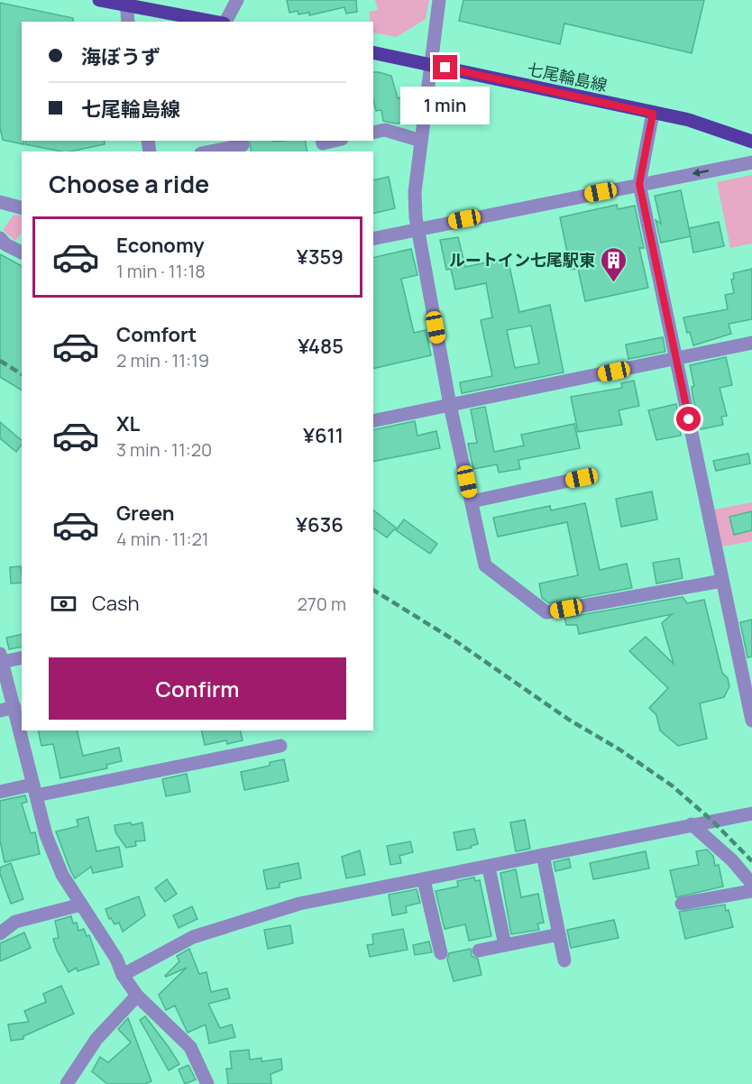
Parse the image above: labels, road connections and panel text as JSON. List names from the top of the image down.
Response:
{
  "streets": {
    "main road": ["七尾輪島線"]
  },
  "places": {
    "building": ["ルートイン七尾駅東"]
  },
  "page": {
    "banner": ["海ぼうず", "七尾輪島線"],
    "bubble": "1 min",
    "heading": "Choose a ride",
    "list": [
      {
        "name": "Economy",
        "note": "1 min · 11:18",
        "value": "¥359"
      },
      {
        "name": "Comfort",
        "note": "2 min · 11:19",
        "value": "¥485"
      },
      {
        "name": "XL",
        "note": "3 min · 11:20",
        "value": "¥611"
      },
      {
        "name": "Green",
        "note": "4 min · 11:21",
        "value": "¥636"
      }
    ],
    "pay": ["Cash", "270 m"],
    "buttons": "Confirm"
  }
}
